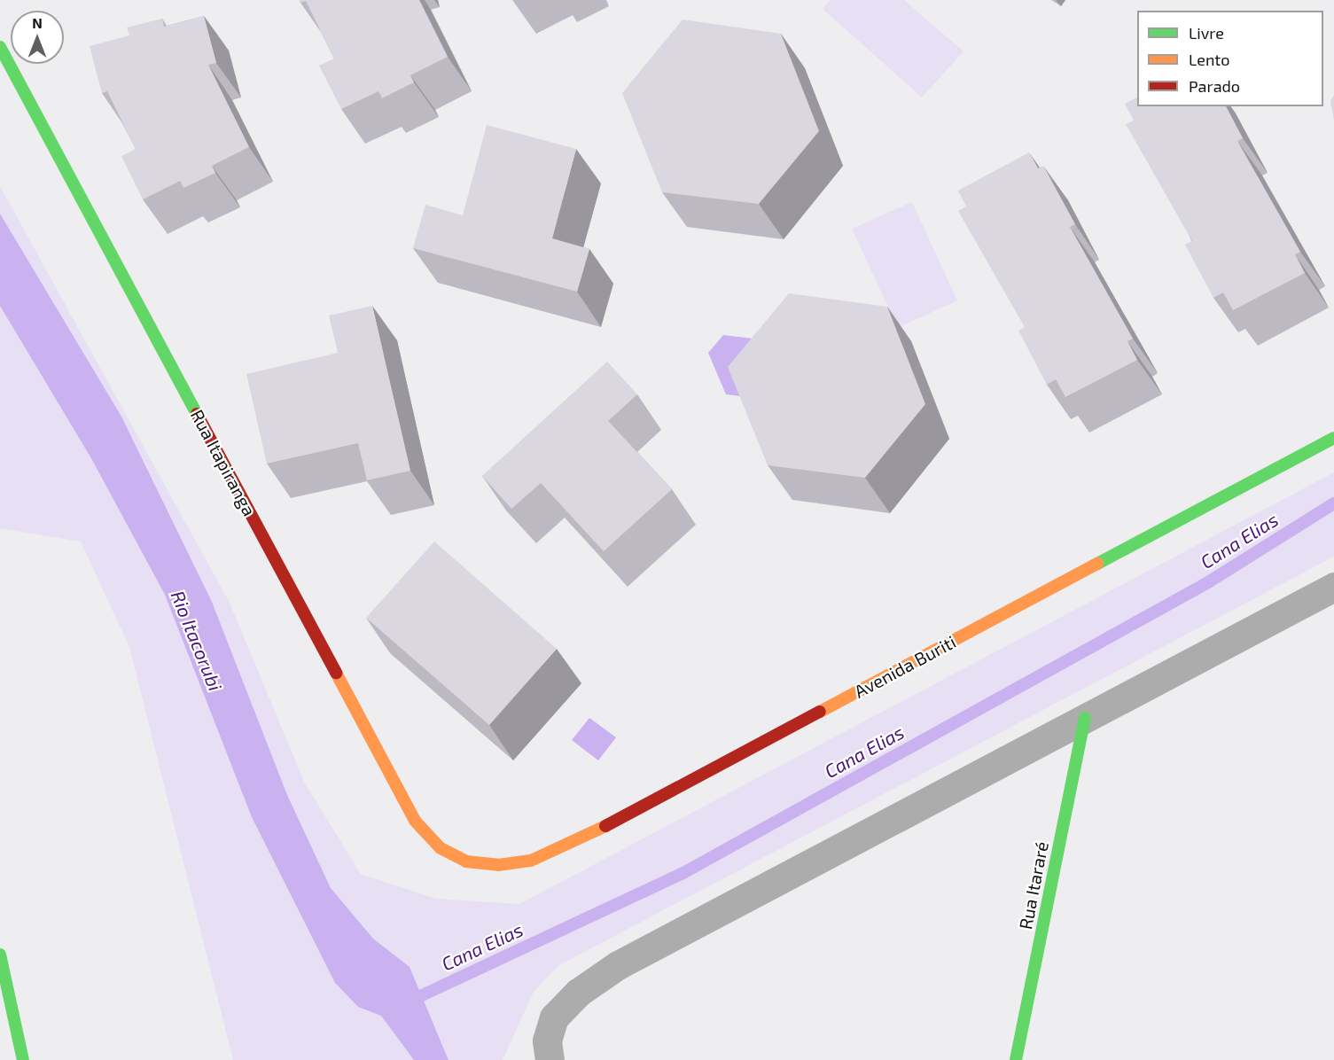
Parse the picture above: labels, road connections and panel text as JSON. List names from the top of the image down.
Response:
{
  "streets": {
    "street": ["Rua Itapiranga", "Avenida Buriti", "Rua Itararé"]
  },
  "crossings": [
    ["Rua Itapiranga", "Avenida Buriti"]
  ],
  "water": ["Cana Elias", "Rio Itacorubi"],
  "legend": ["Livre", "Lento", "Parado"],
  "north": "top"
}
